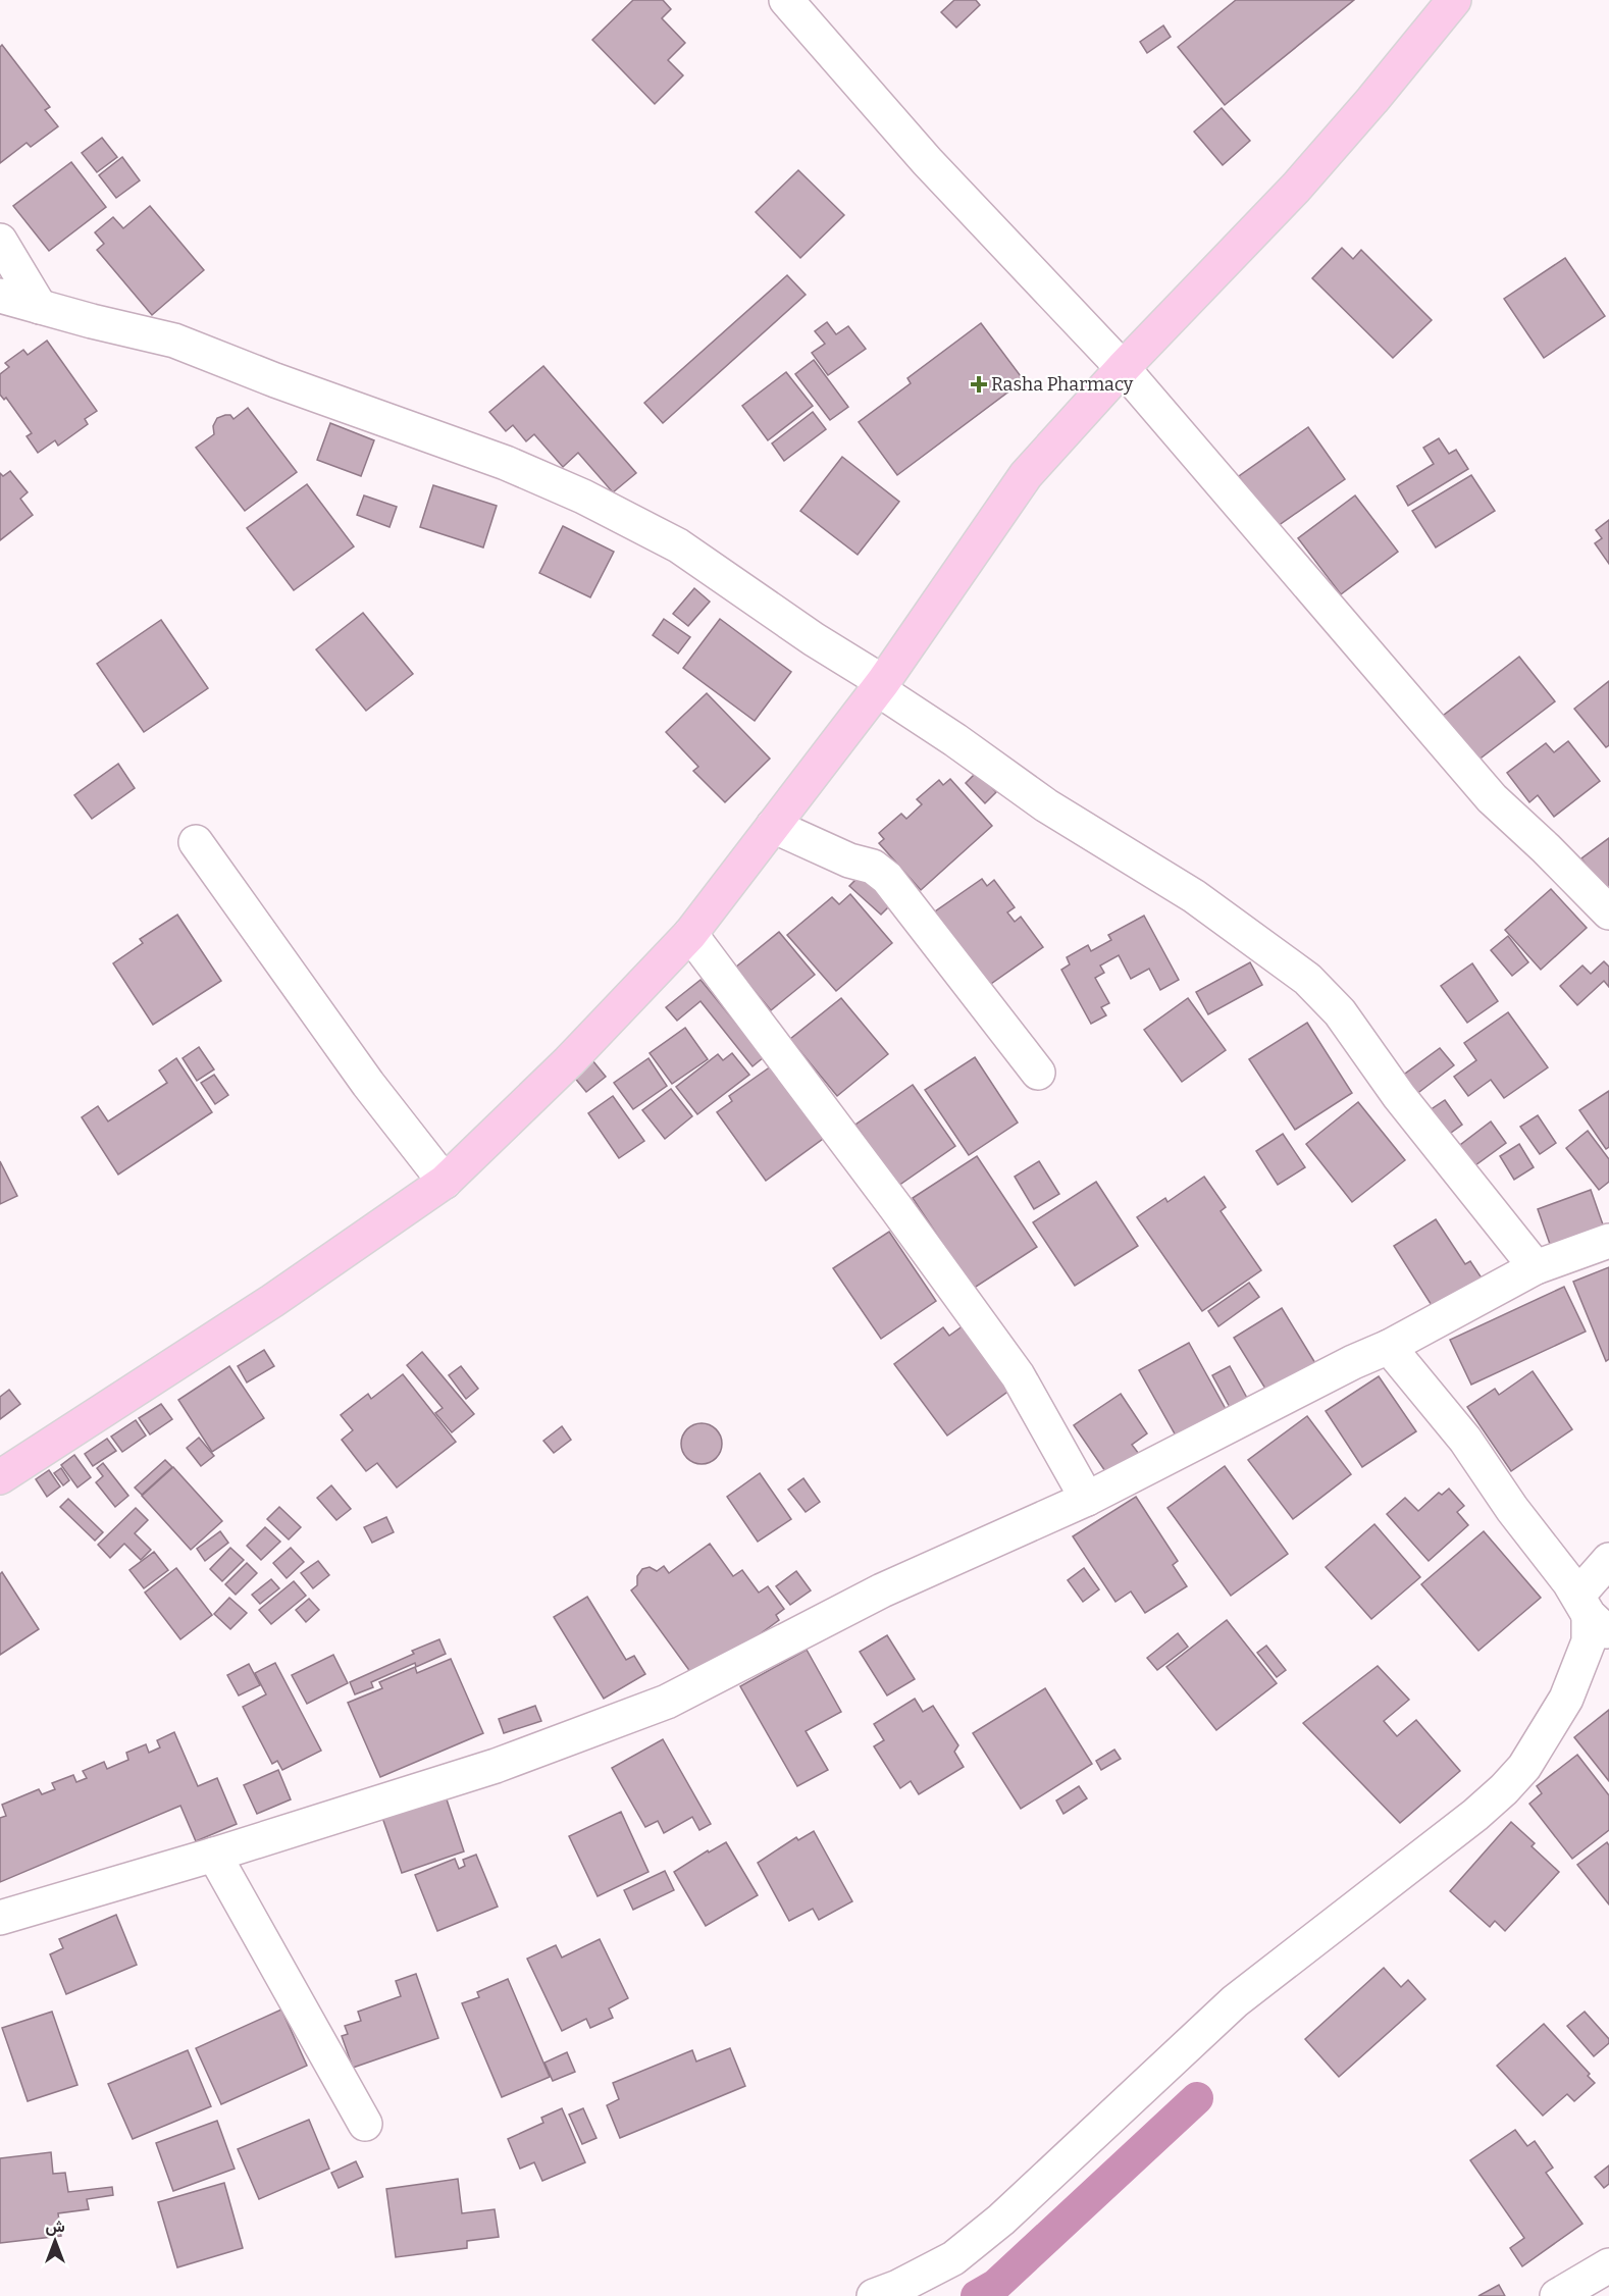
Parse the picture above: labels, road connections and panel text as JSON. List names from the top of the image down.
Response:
{
  "places": {
    "health": ["Rasha Pharmacy"]
  },
  "north": "top"
}
